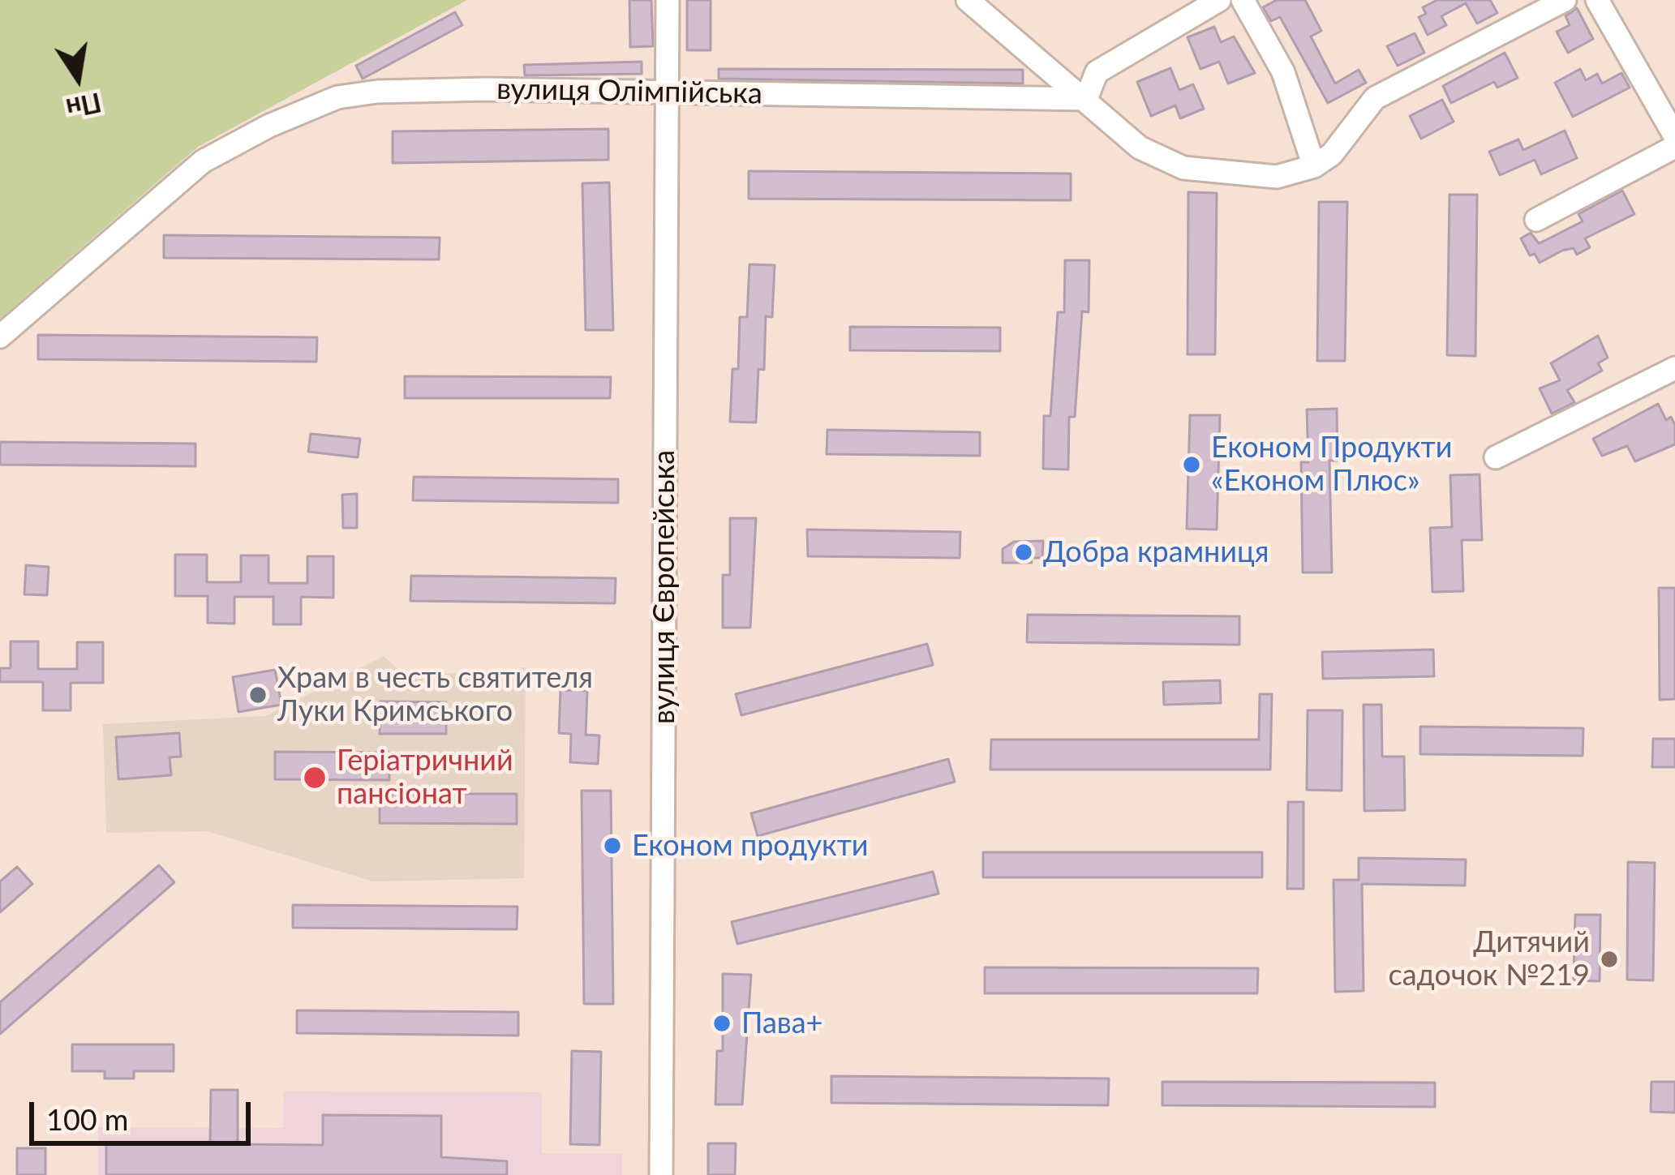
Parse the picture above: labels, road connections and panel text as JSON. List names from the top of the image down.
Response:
{
  "streets": {
    "street": ["вулиця Олімпійська", "вулиця Європейська"]
  },
  "crossings": [
    ["вулиця Олімпійська", "вулиця Європейська"]
  ],
  "places": [
    "Економ Продукти «Економ Плюс»",
    "Добра крамниця",
    "Храм в честь святителя Луки Кримського",
    "Геріатричний пансіонат",
    "Економ продукти",
    "Дитячий садочок №219",
    "Пава+"
  ],
  "scale_bar": "100 m",
  "north": "bottom"
}
